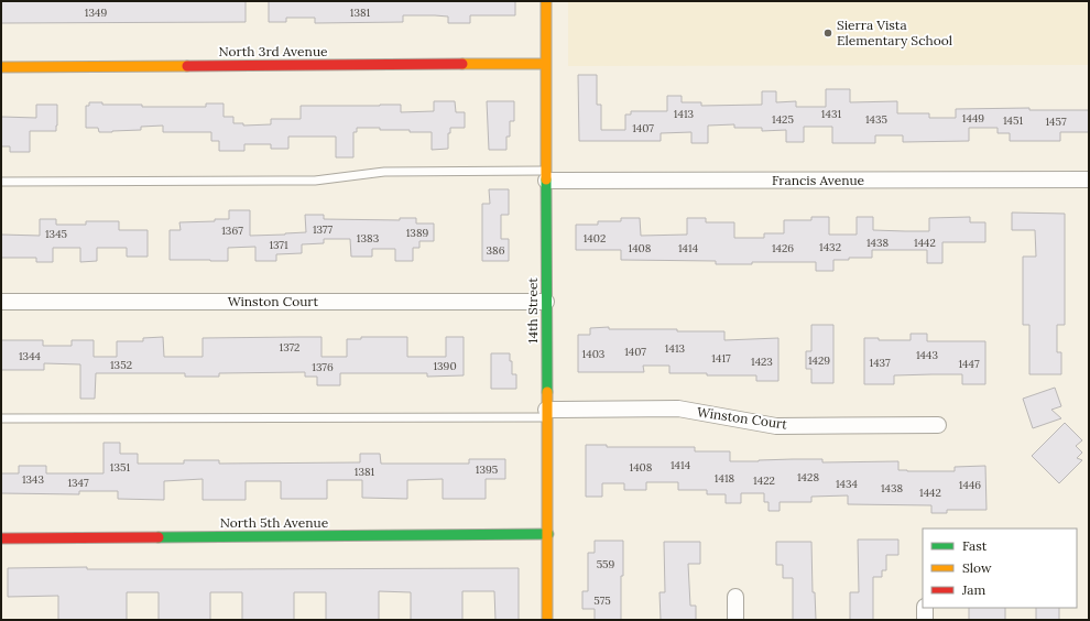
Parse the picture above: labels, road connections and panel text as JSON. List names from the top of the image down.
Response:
{
  "streets": {
    "street": [
      "North 3rd Avenue",
      "Francis Avenue",
      "Winston Court",
      "14th Street",
      "North 5th Avenue"
    ]
  },
  "crossings": [
    ["North 3rd Avenue", "14th Street"],
    ["Francis Avenue", "14th Street"],
    ["Winston Court", "14th Street"],
    ["14th Street", "North 5th Avenue"]
  ],
  "places": ["Sierra Vista Elementary School"],
  "house_numbers": [
    "1349",
    "1381",
    "1413",
    "1431",
    "1449",
    "1425",
    "1435",
    "1451",
    "1457",
    "1407",
    "1377",
    "1367",
    "1389",
    "1345",
    "1383",
    "1402",
    "1438",
    "1442",
    "1371",
    "1432",
    "1408",
    "1414",
    "1426",
    "386",
    "1372",
    "1413",
    "1407",
    "1403",
    "1443",
    "1344",
    "1417",
    "1429",
    "1423",
    "1437",
    "1447",
    "1352",
    "1390",
    "1376",
    "1414",
    "1351",
    "1408",
    "1395",
    "1381",
    "1428",
    "1418",
    "1343",
    "1422",
    "1347",
    "1434",
    "1446",
    "1438",
    "1442",
    "559",
    "575"
  ],
  "legend": ["Fast", "Slow", "Jam"]
}
